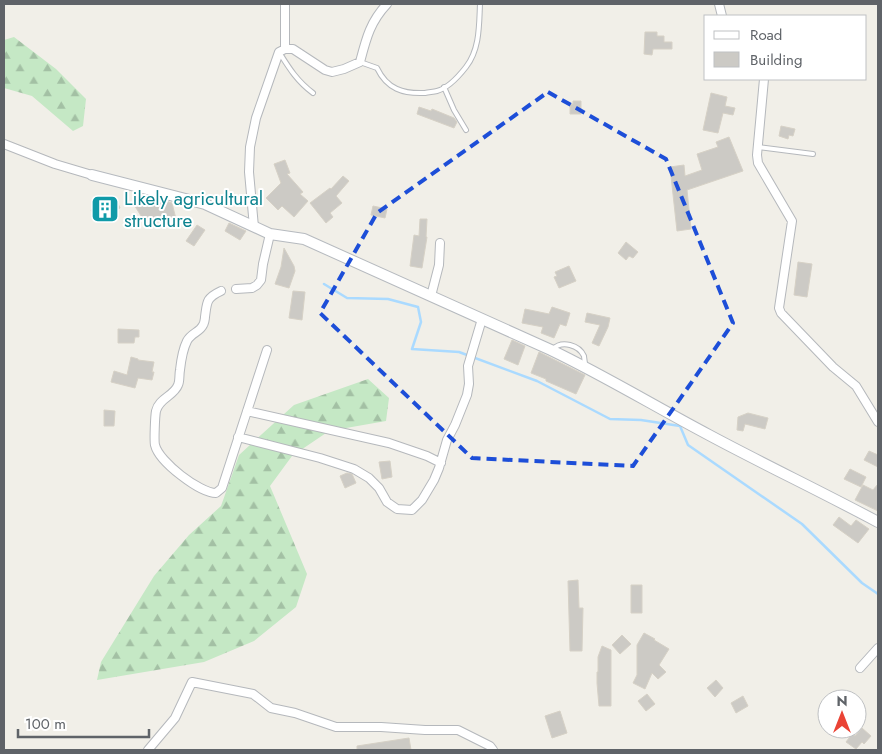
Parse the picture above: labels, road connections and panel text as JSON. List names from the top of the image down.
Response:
{
  "places": {
    "building": ["Likely agricultural structure"]
  },
  "legend": ["Road", "Building"],
  "scale_bar": "100 m",
  "north": "top"
}
